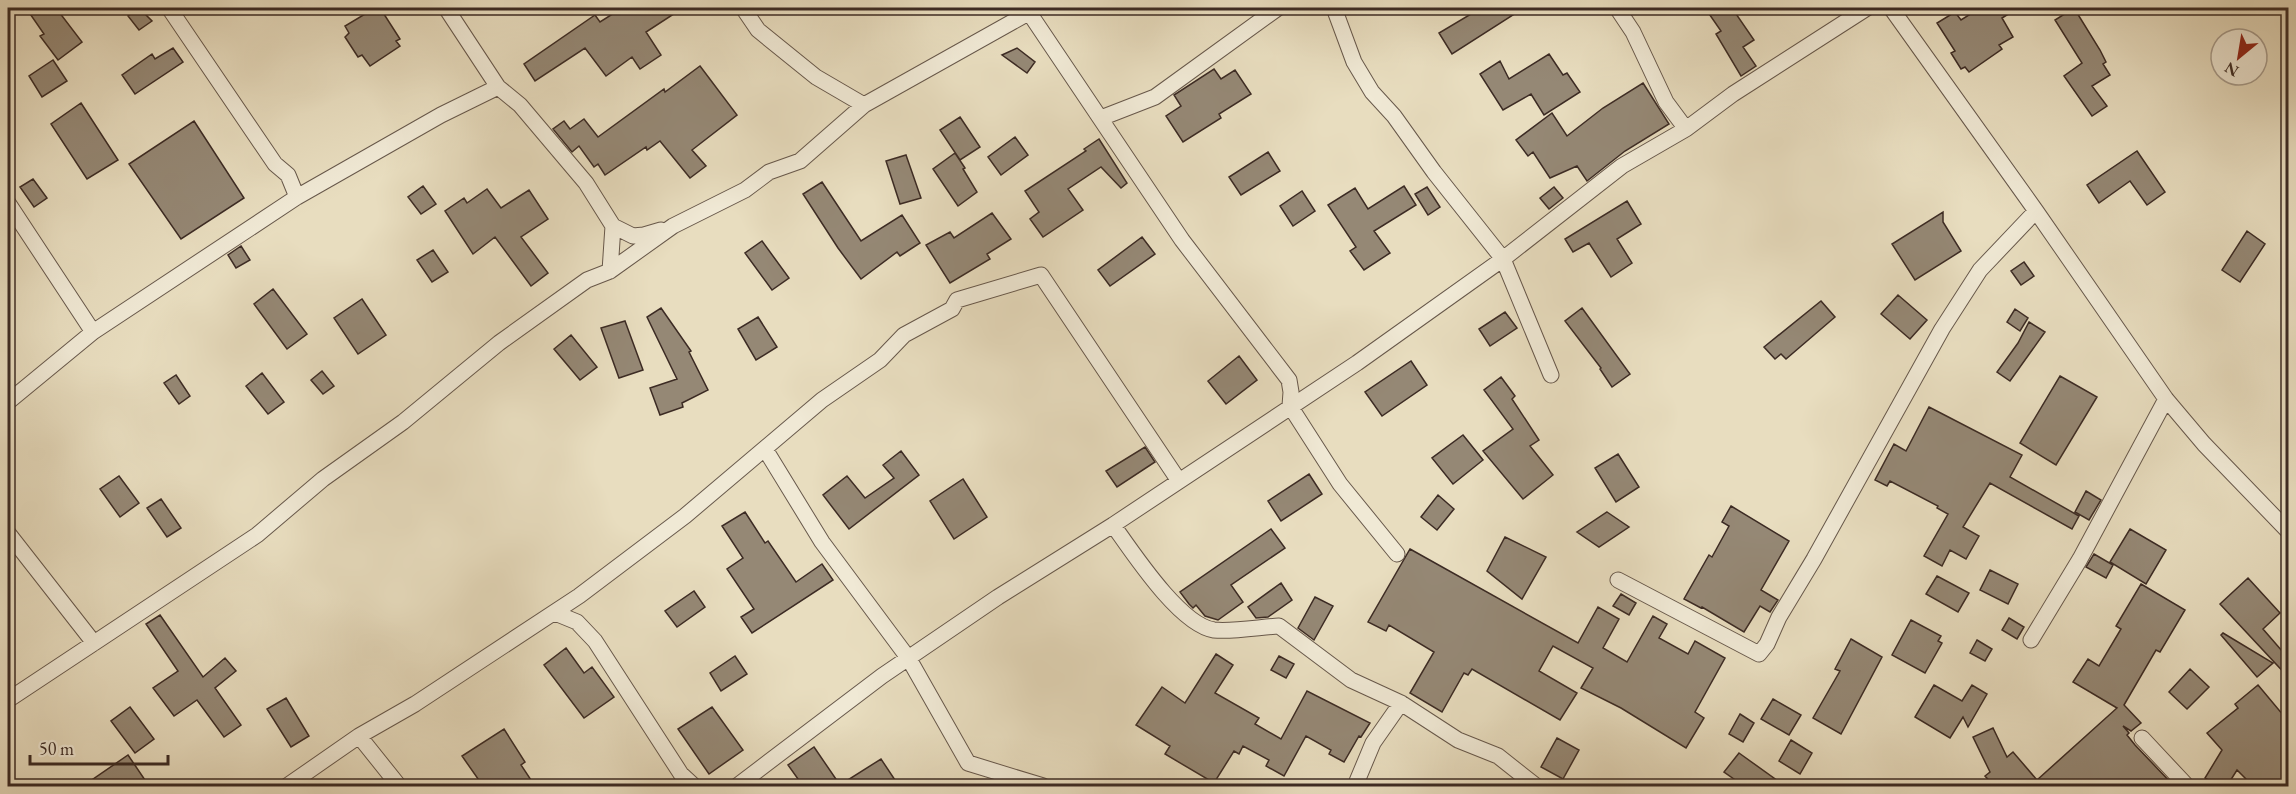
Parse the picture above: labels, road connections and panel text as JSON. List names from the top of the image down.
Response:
{
  "scale_bar": "50 m",
  "north": "bottom left"
}
